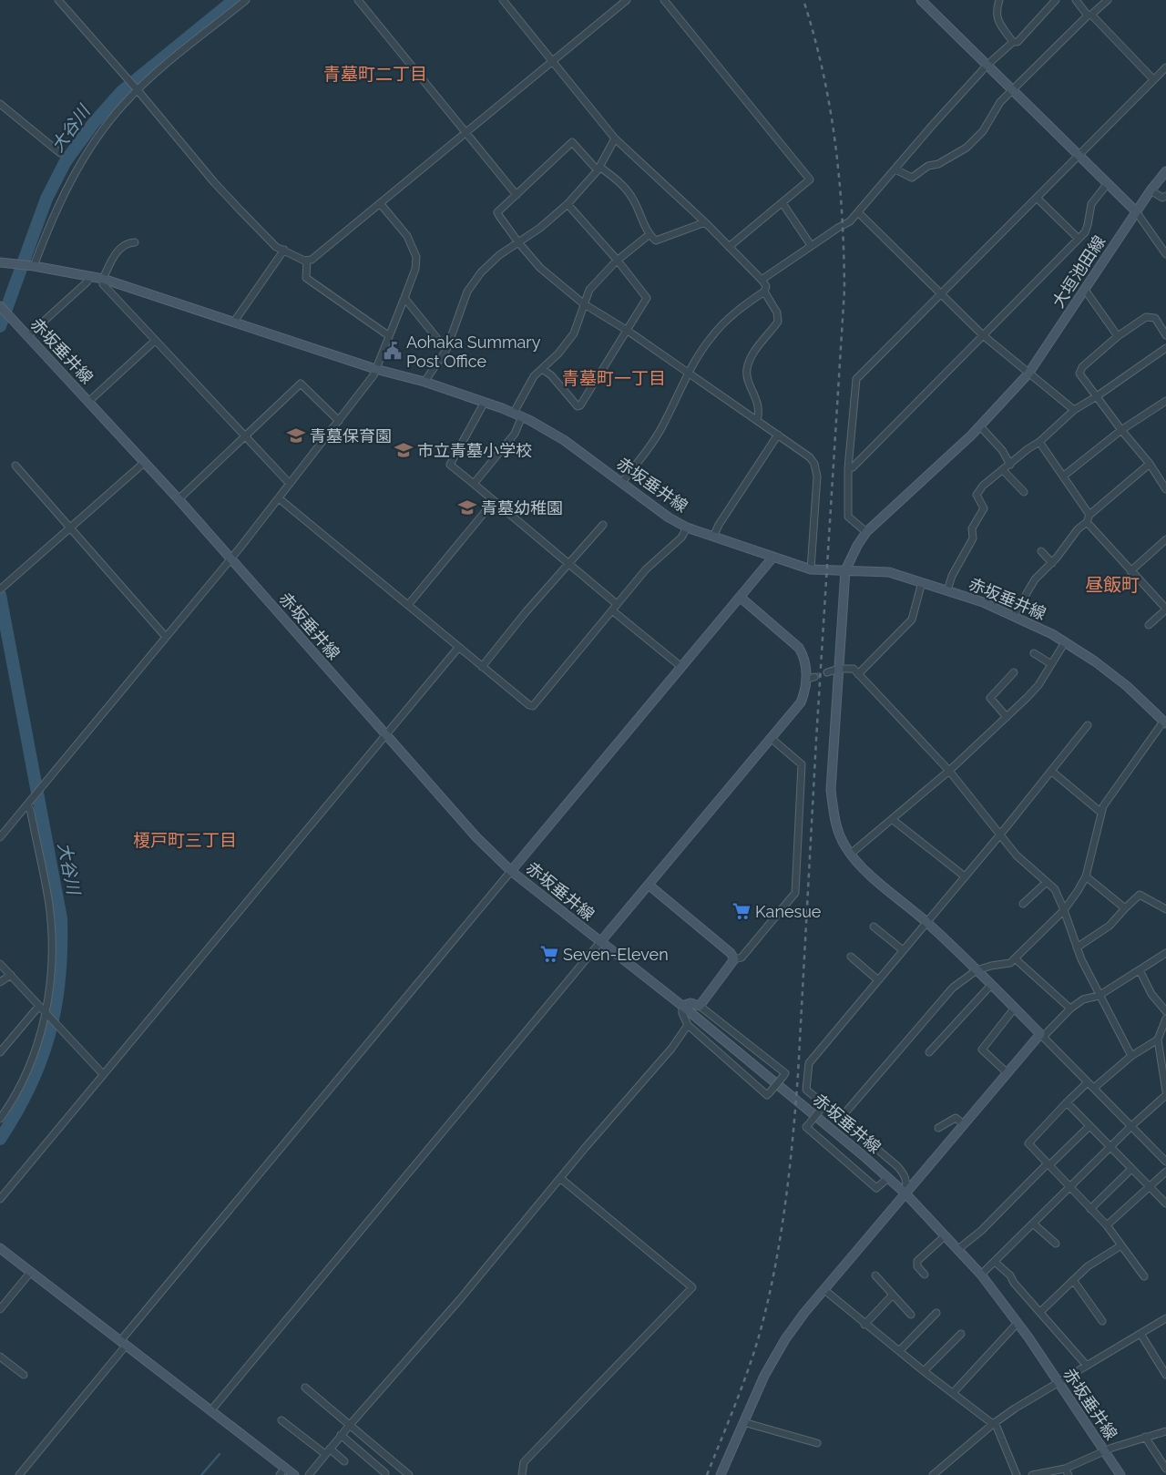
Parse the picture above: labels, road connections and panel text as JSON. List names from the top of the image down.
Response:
{
  "streets": {
    "main road": ["大垣池田線", "赤坂垂井線"]
  },
  "crossings": [
    ["大垣池田線", "赤坂垂井線"]
  ],
  "districts": [
    "青墓町二丁目",
    "青墓町一丁目",
    "昼飯町",
    "榎戸町三丁目"
  ],
  "water": ["大谷川"],
  "places": {
    "public building": ["Aohaka Summary Post Office"],
    "school or university": ["青墓保育園", "市立青墓小学校", "青墓幼稚園"],
    "supermarket": ["Kanesue", "Seven-Eleven"]
  }
}
